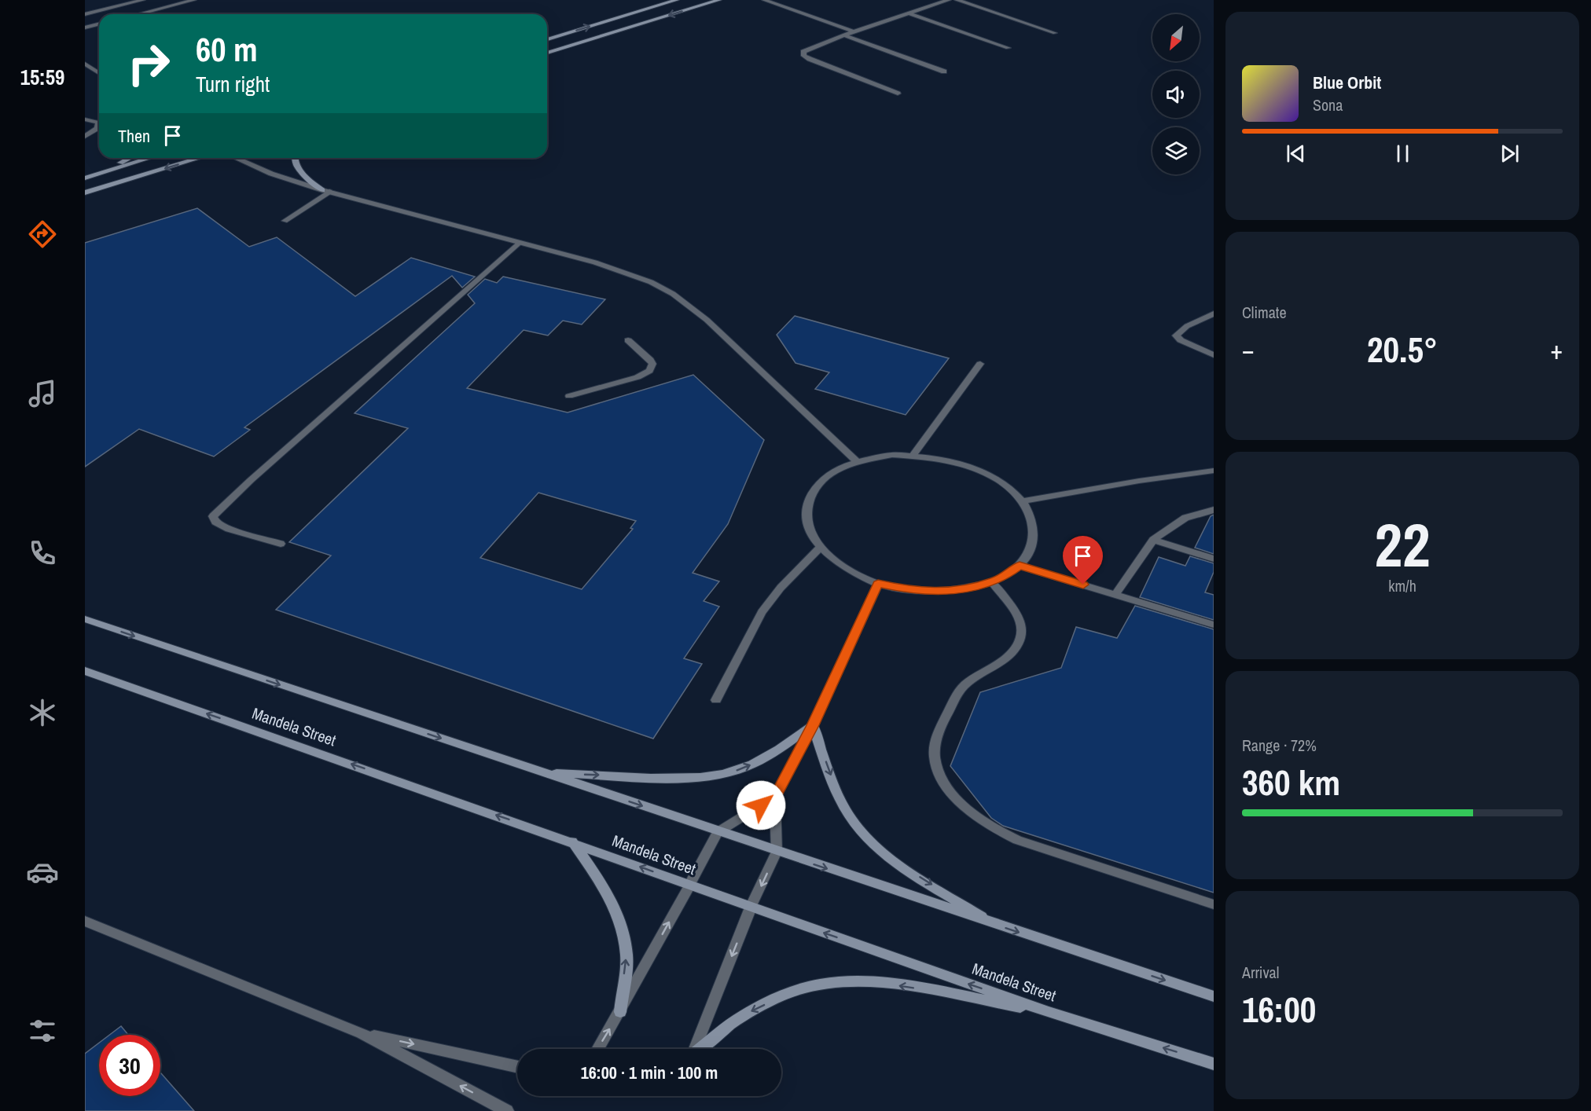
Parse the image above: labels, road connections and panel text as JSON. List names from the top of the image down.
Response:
{
  "streets": {
    "main road": ["Mandela Street"]
  },
  "north": "bottom left",
  "page": {
    "tabs": "15:59",
    "turn": ["60 m", "Turn right"],
    "song": ["Blue Orbit", "Sona"],
    "then": "Then",
    "tile": [
      "Climate",
      ["22", "km/h"],
      ["Range · 72%", "360 km"],
      ["Arrival", "16:00"]
    ],
    "heat": ["−", "20.5°", "+"],
    "limit": "30",
    "trip": "16:00 · 1 min · 100 m"
  }
}
